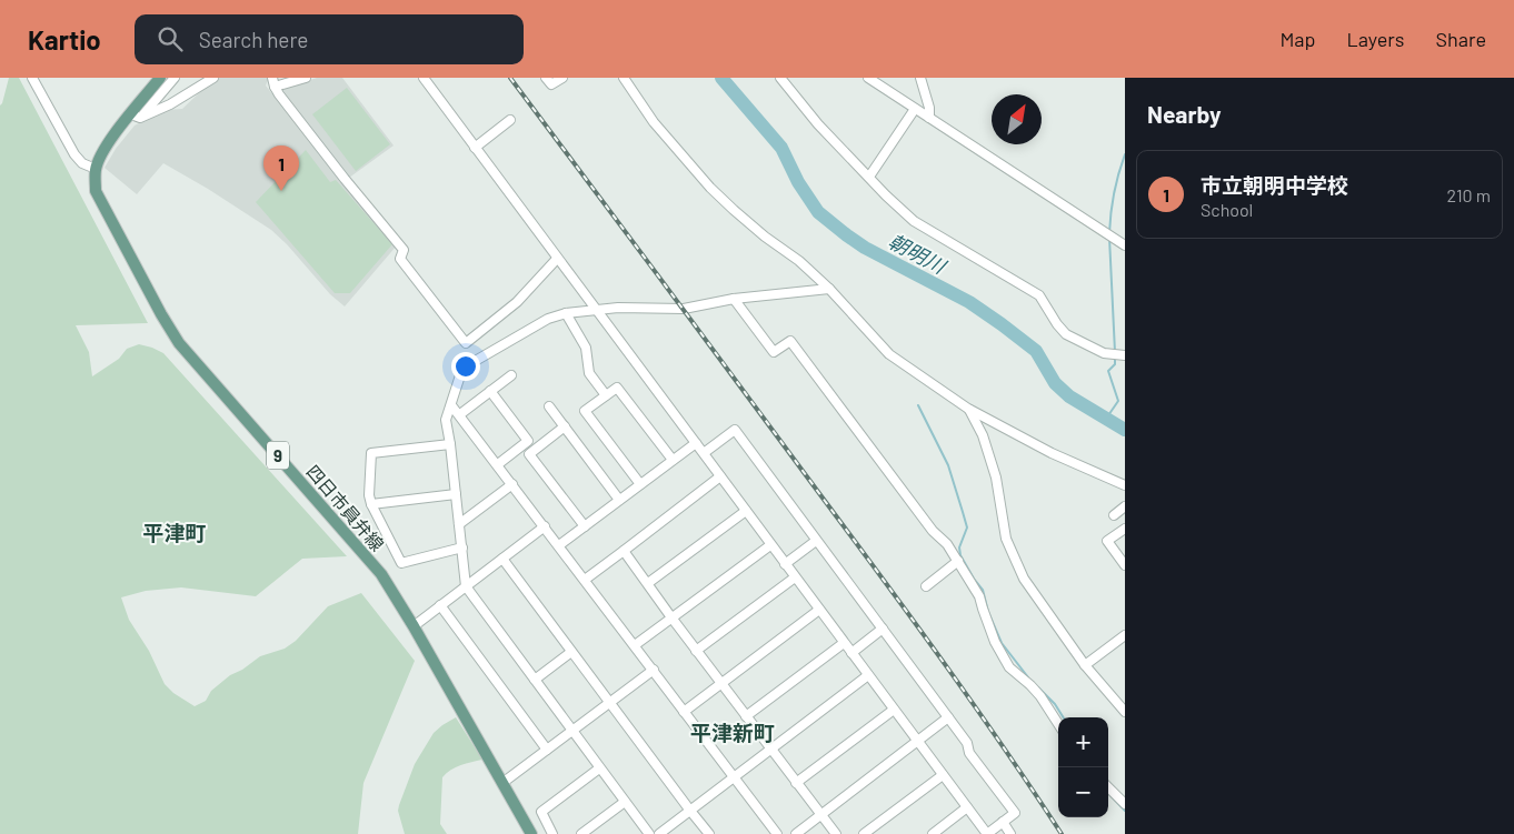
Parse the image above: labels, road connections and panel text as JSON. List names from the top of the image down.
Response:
{
  "streets": {
    "main road": ["9", "四日市員弁線"]
  },
  "districts": ["平津町", "平津新町"],
  "water": ["朝明川"],
  "north": "top right",
  "page": {
    "header": "Kartio",
    "search": "Search here",
    "nav": ["Map", "Layers", "Share"],
    "heading": "Nearby",
    "pins": "1",
    "list": [
      {
        "mark": "1",
        "name": "市立朝明中学校",
        "note": "School",
        "value": "210 m"
      }
    ],
    "map_buttons": ["+", "−"]
  }
}
